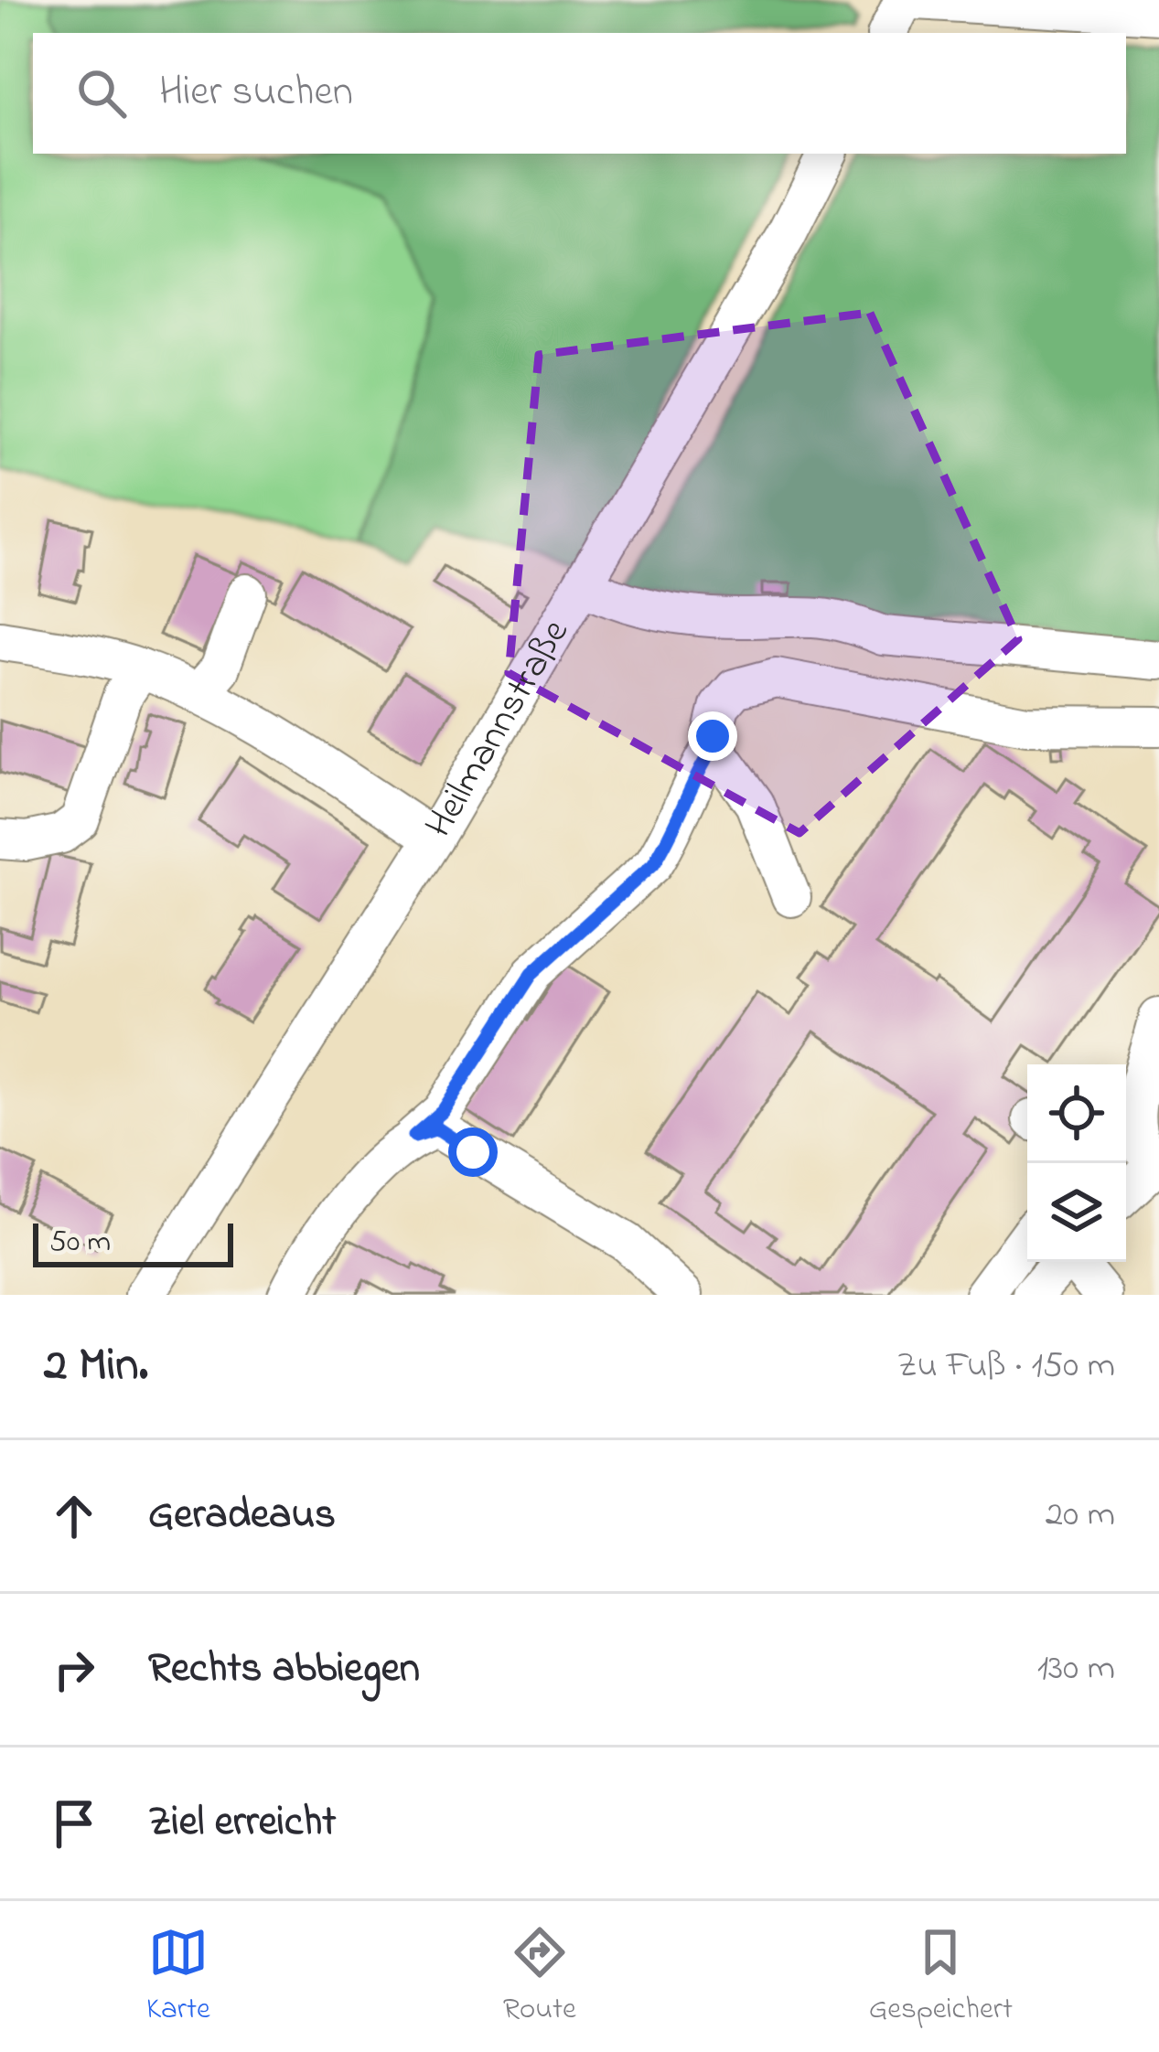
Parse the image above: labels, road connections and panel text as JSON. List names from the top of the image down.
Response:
{
  "streets": {
    "street": ["Heilmannstraße"]
  },
  "scale_bar": "50 m",
  "page": {
    "search": "Hier suchen",
    "scale": "50 m",
    "heading": ["2 Min.", "Zu Fuß · 150 m"],
    "list": [
      ["Geradeaus", "20 m"],
      ["Rechts abbiegen", "130 m"],
      "Ziel erreicht"
    ],
    "nav": ["Karte", "Route", "Gespeichert"]
  }
}
